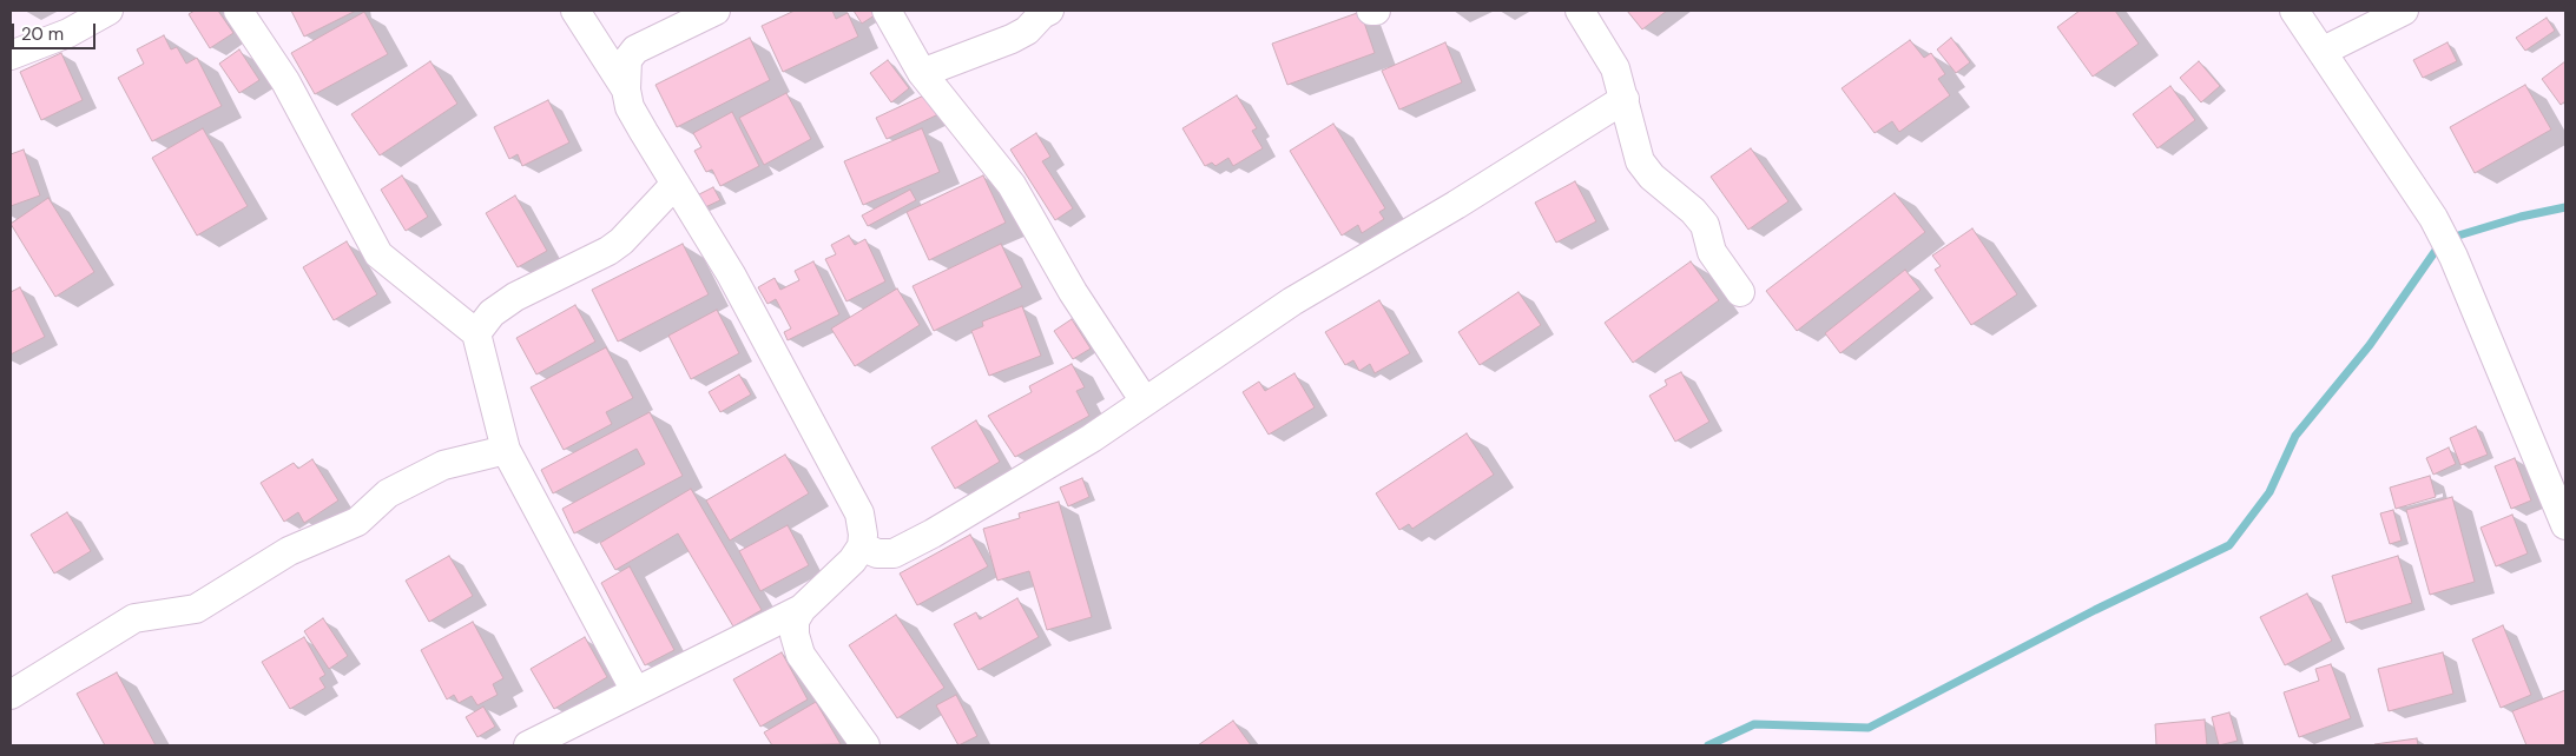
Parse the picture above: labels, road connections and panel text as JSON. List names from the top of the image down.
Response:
{
  "scale_bar": "20 m"
}
